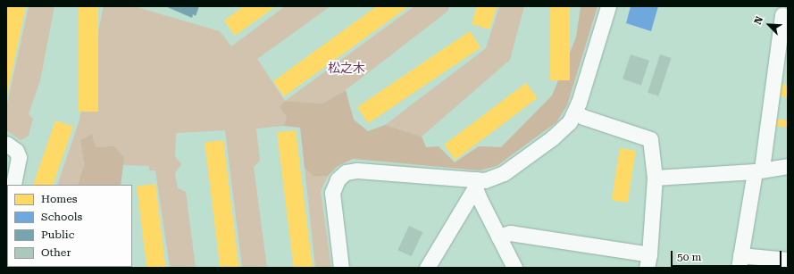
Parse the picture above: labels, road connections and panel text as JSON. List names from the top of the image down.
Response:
{
  "districts": ["松之木"],
  "legend": [
    "Homes",
    "Schools",
    "Public",
    "Other"
  ],
  "scale_bar": "50 m",
  "north": "top left"
}
